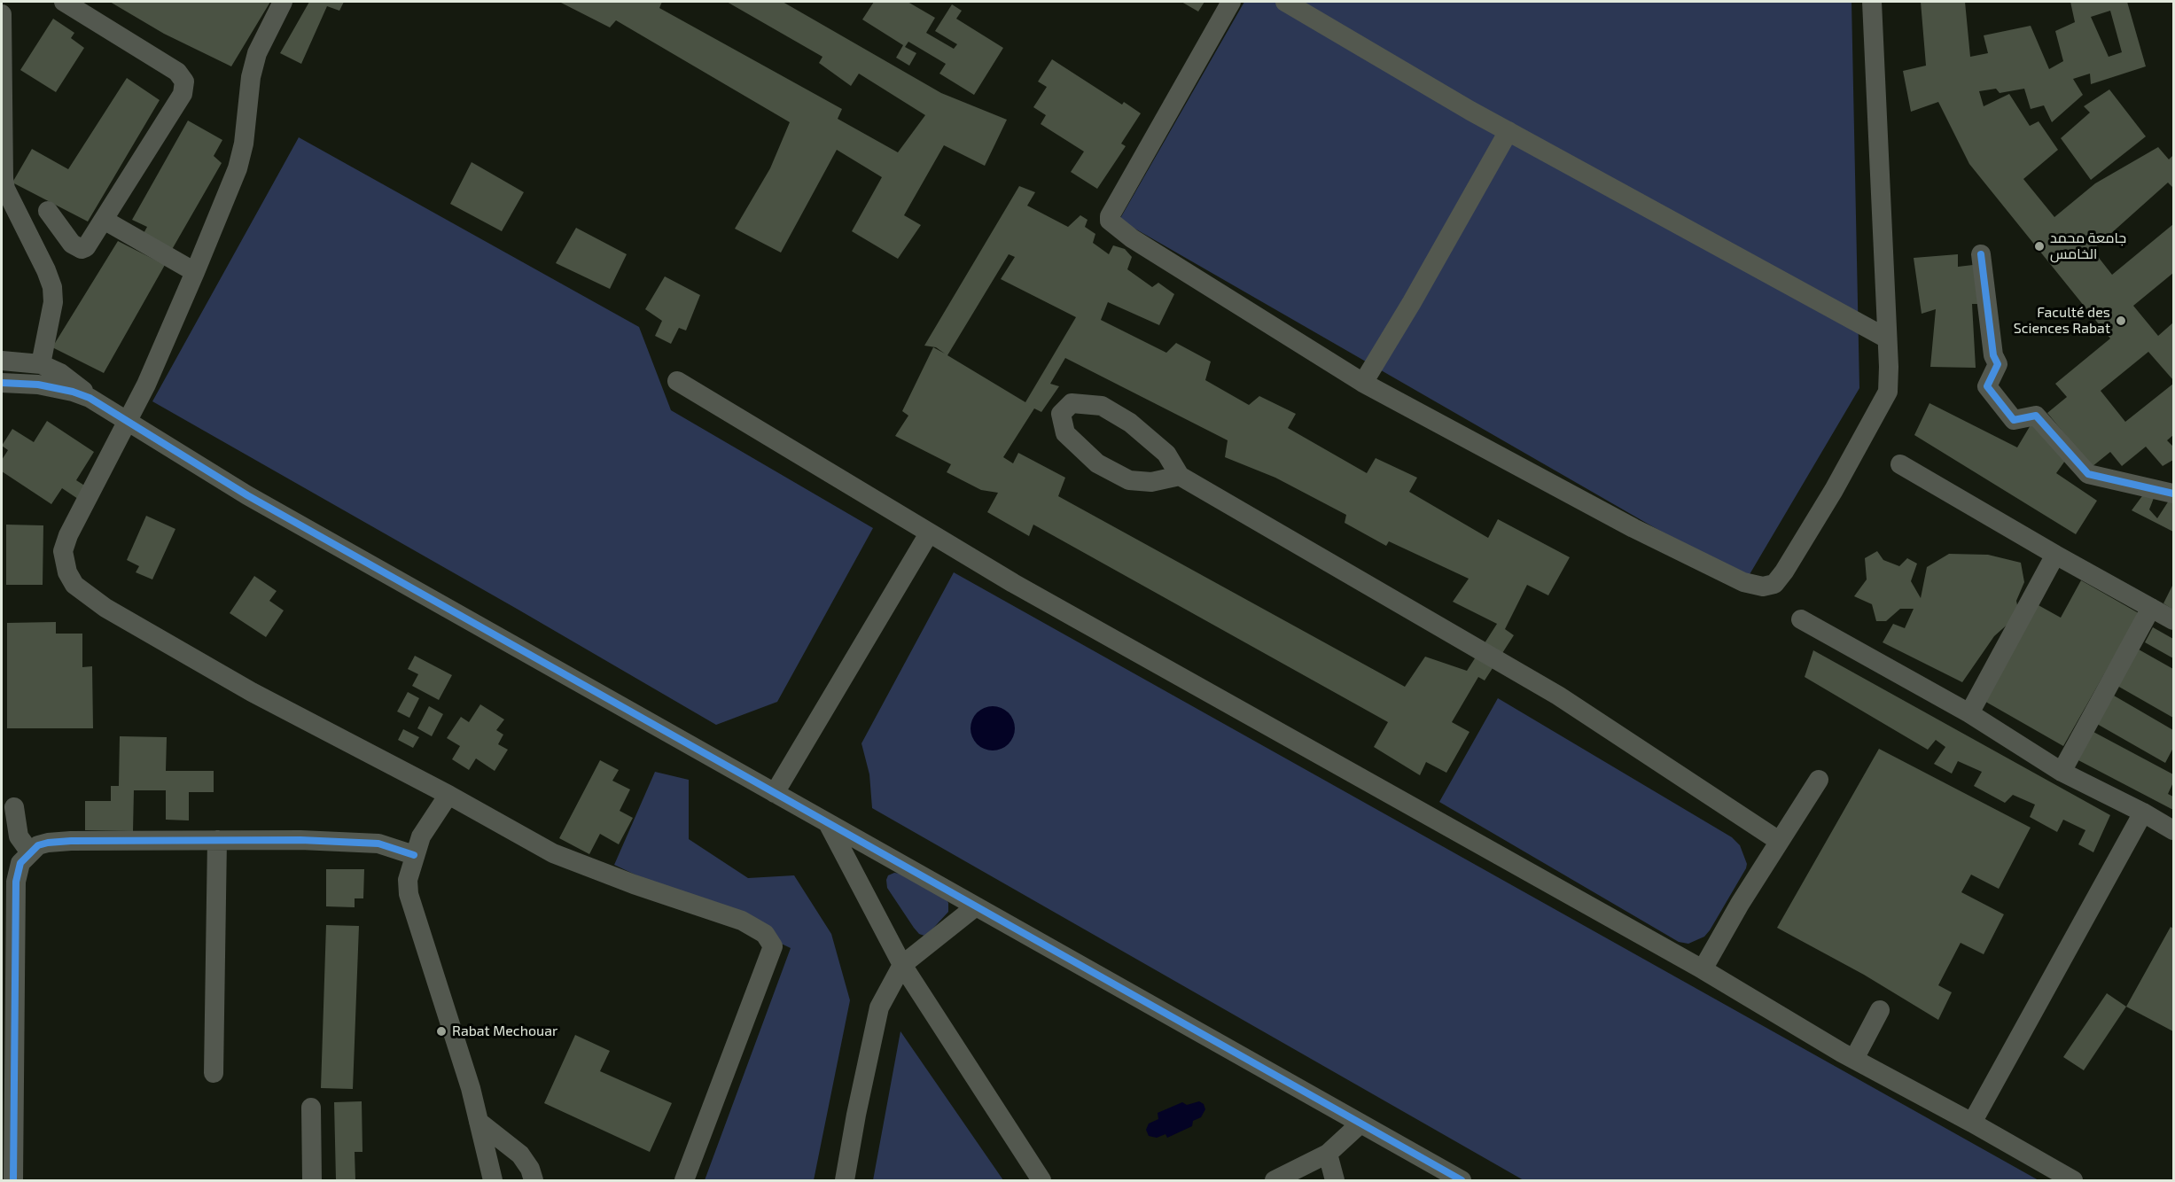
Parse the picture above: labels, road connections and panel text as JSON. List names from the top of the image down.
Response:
{
  "places": ["جامعة محمد الخامس", "Faculté des Sciences Rabat", "Rabat Mechouar"]
}
